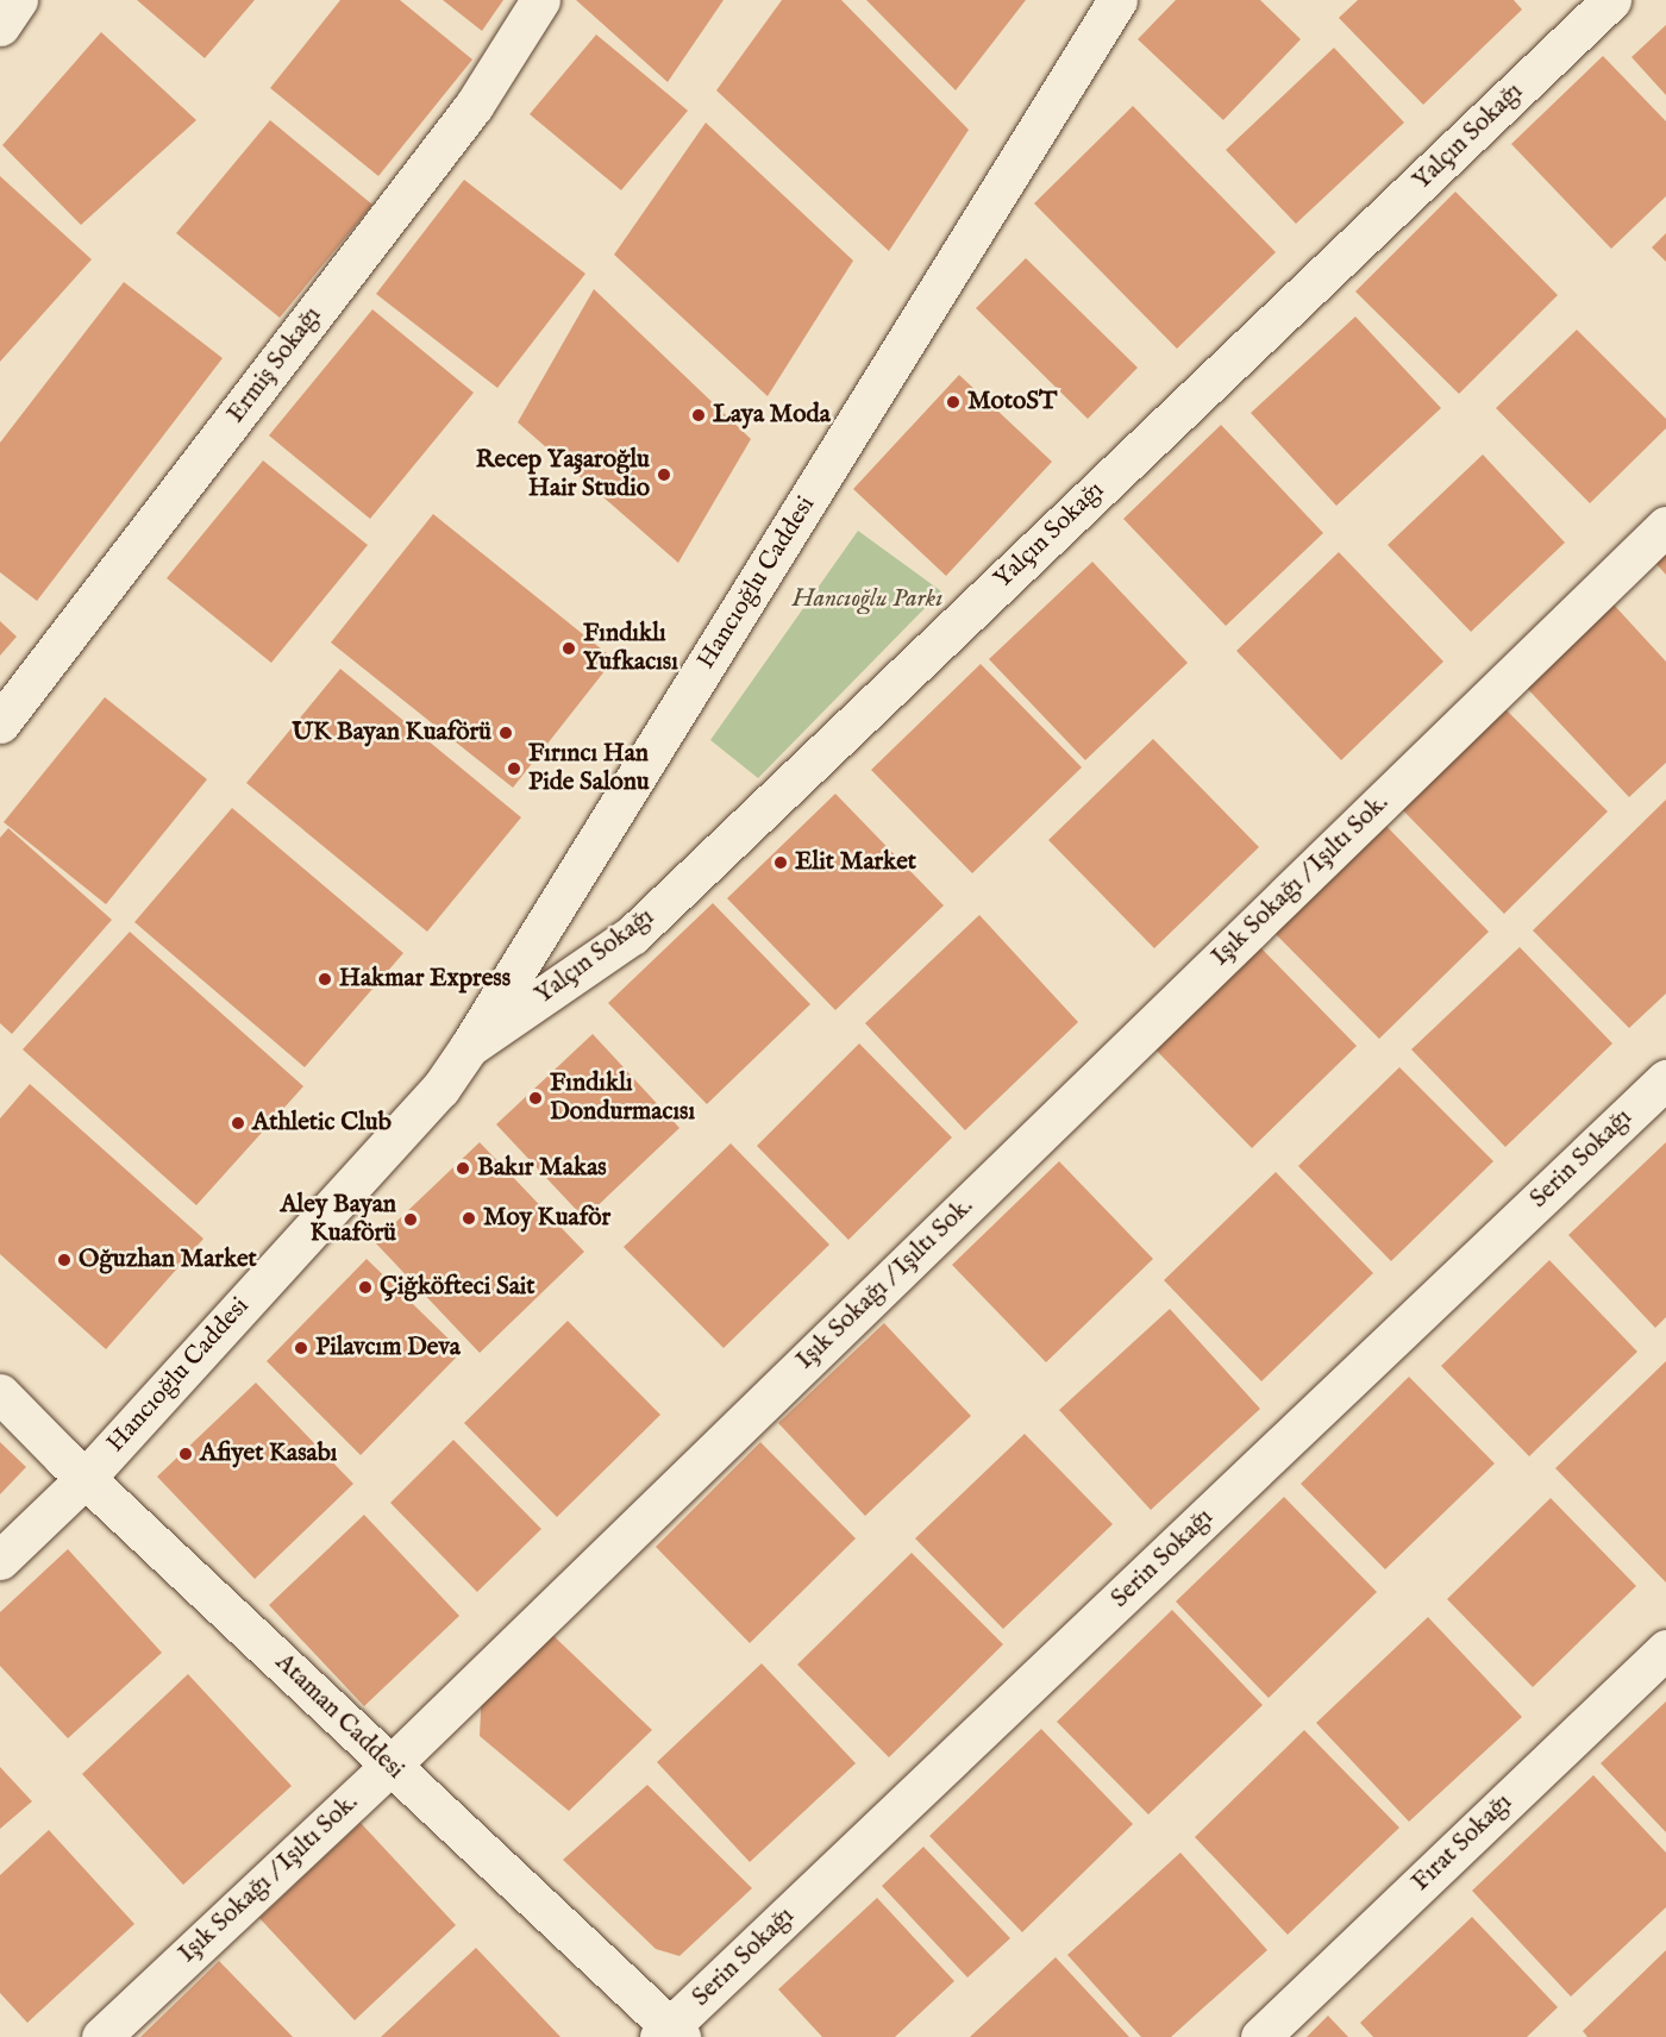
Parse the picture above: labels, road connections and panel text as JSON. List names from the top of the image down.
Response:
{
  "streets": {
    "street": [
      "Yalçın Sokağı",
      "Ermiş Sokağı",
      "Hancıoğlu Caddesi",
      "Işık Sokağı / Işıltı Sok.",
      "Serin Sokağı",
      "Ataman Caddesi",
      "Fırat Sokağı"
    ]
  },
  "crossings": [
    ["Yalçın Sokağı", "Hancıoğlu Caddesi"],
    ["Hancıoğlu Caddesi", "Ataman Caddesi"],
    ["Işık Sokağı / Işıltı Sok.", "Ataman Caddesi"],
    ["Serin Sokağı", "Ataman Caddesi"]
  ],
  "parks": ["Hancıoğlu Parkı"],
  "places": [
    "MotoST",
    "Laya Moda",
    "Recep Yaşaroğlu Hair Studio",
    "Fındıklı Yufkacısı",
    "UK Bayan Kuaförü",
    "Fırıncı Han Pide Salonu",
    "Elit Market",
    "Hakmar Express",
    "Fındıklı Dondurmacısı",
    "Athletic Club",
    "Bakır Makas",
    "Moy Kuaför",
    "Aley Bayan Kuaförü",
    "Oğuzhan Market",
    "Çiğköfteci Sait",
    "Pilavcım Deva",
    "Afiyet Kasabı"
  ]
}
